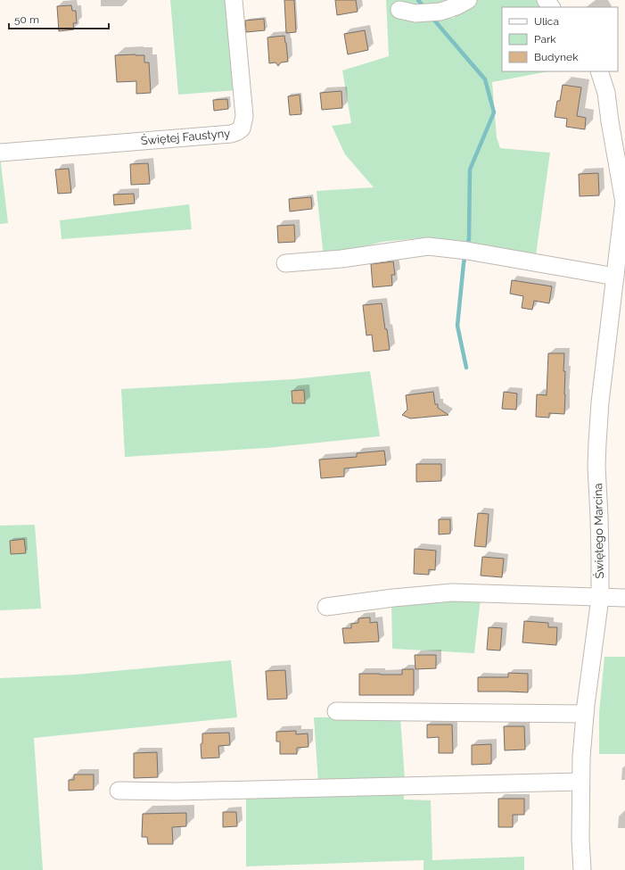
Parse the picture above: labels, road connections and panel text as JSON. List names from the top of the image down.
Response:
{
  "streets": {
    "street": ["Świętej Faustyny", "Świętego Marcina"]
  },
  "legend": ["Ulica", "Park", "Budynek"],
  "scale_bar": "50 m"
}
